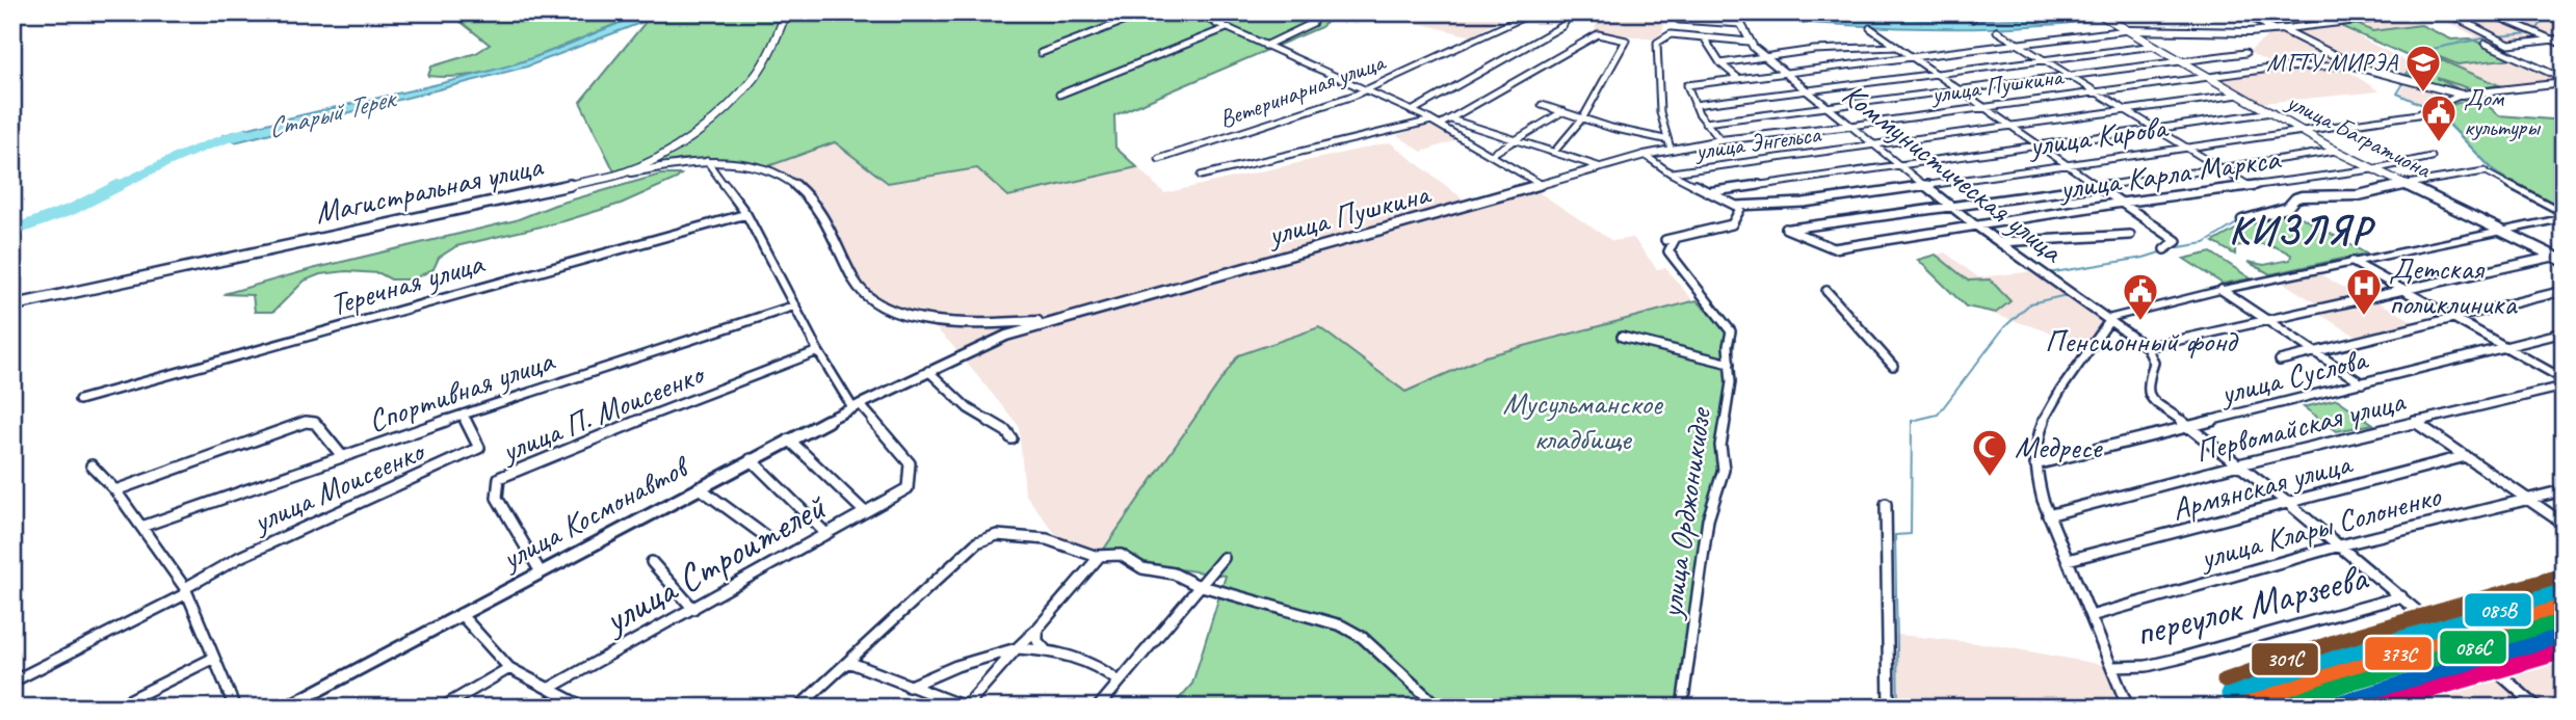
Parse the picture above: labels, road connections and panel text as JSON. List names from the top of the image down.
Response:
{
  "streets": {
    "main road": ["улица Багратиона", "Магистральная улица"],
    "street": [
      "улица Пушкина",
      "Ветеринарная улица",
      "улица Кирова",
      "улица Энгельса",
      "Коммунистическая улица",
      "улица Карла Маркса",
      "Теречная улица",
      "улица Суслова",
      "Спортивная улица",
      "улица П. Моисеенко",
      "Первомайская улица",
      "улица Моисеенко",
      "Армянская улица",
      "улица Космонавтов",
      "улица Орджоникидзе",
      "улица Клары Солоненко",
      "улица Строителей",
      "переулок Марзеева"
    ]
  },
  "crossings": [
    ["улица Пушкина", "улица Багратиона"],
    ["улица Пушкина", "Коммунистическая улица"],
    ["улица Пушкина", "Магистральная улица"],
    ["улица Пушкина", "улица Космонавтов"],
    ["улица Багратиона", "улица Кирова"],
    ["улица Багратиона", "улица Энгельса"],
    ["улица Багратиона", "улица Карла Маркса"],
    ["улица Кирова", "Коммунистическая улица"],
    ["улица Энгельса", "Коммунистическая улица"],
    ["Коммунистическая улица", "улица Карла Маркса"],
    ["Спортивная улица", "улица Моисеенко"],
    ["улица П. Моисеенко", "улица Космонавтов"],
    ["улица Космонавтов", "улица Строителей"]
  ],
  "districts": ["КИЗЛЯР"],
  "water": ["Старый Терек"],
  "parks": ["Мусульманское кладбище"],
  "places": {
    "school or university": ["МГТУ МИРЭА"],
    "public building": ["Дом культуры", "Пенсионный фонд"],
    "hospital": ["Детская поликлиника"],
    "mosque": ["Медресе"]
  },
  "lines": [
    "transit line 301С",
    "transit line 085В",
    "transit line 373C",
    "transit line 086С"
  ]
}
